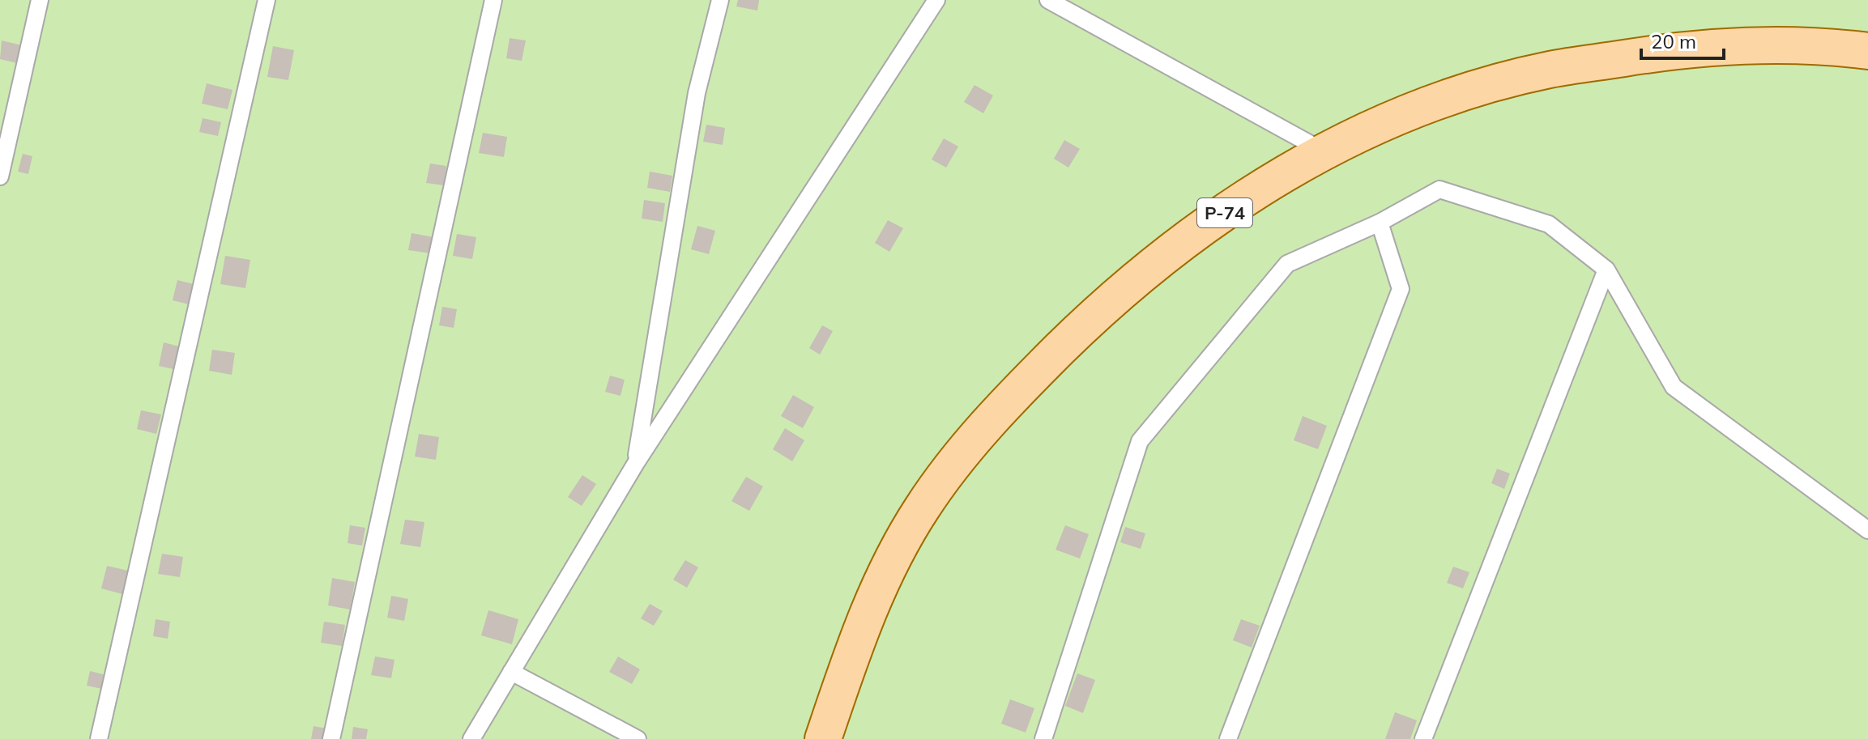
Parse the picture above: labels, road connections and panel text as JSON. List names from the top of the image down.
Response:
{
  "streets": {
    "main road": ["Р-74"]
  },
  "scale_bar": "20 m"
}
